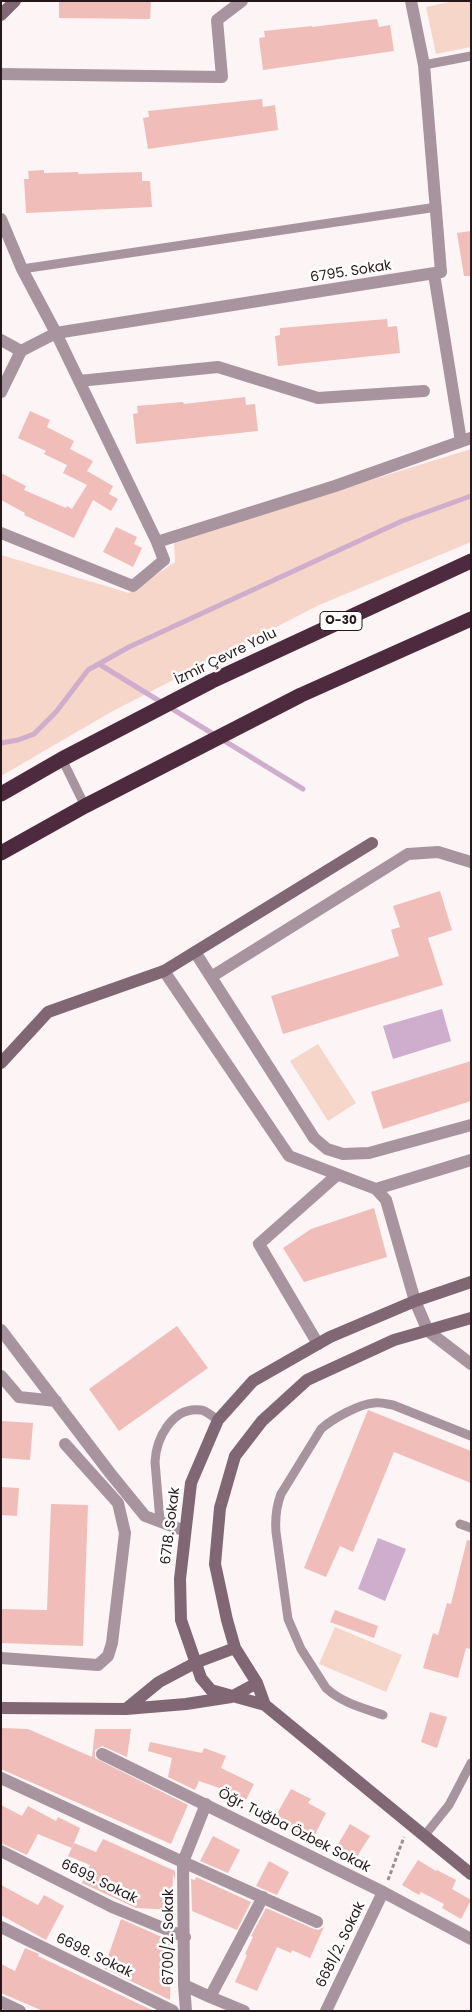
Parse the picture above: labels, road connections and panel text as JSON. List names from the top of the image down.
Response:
{
  "streets": {
    "highway": ["O-30", "İzmir Çevre Yolu"],
    "street": [
      "6795. Sokak",
      "6718. Sokak",
      "Öğr. Tuğba Özbek Sokak",
      "6699. Sokak",
      "6700/2. Sokak",
      "6681/2. Sokak",
      "6698. Sokak"
    ]
  },
  "crossings": [
    ["Öğr. Tuğba Özbek Sokak", "6681/2. Sokak"],
    ["6699. Sokak", "6700/2. Sokak"]
  ]
}
